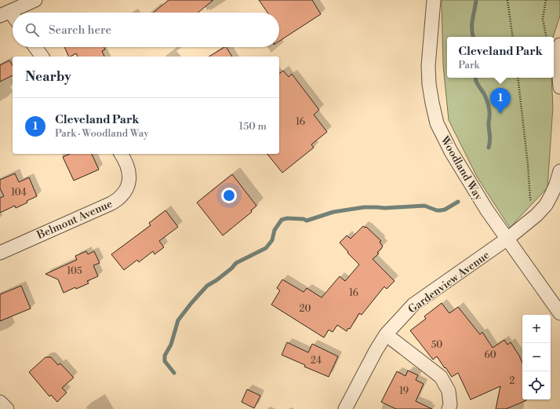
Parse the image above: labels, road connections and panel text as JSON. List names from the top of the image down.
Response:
{
  "streets": {
    "street": ["Woodland Way", "Belmont Avenue", "Gardenview Avenue"]
  },
  "crossings": [
    ["Woodland Way", "Gardenview Avenue"]
  ],
  "house_numbers": [
    "16",
    "104",
    "105",
    "16",
    "20",
    "50",
    "60",
    "24",
    "2",
    "19"
  ],
  "page": {
    "search": "Search here",
    "popup": ["Cleveland Park", "Park"],
    "heading": "Nearby",
    "pins": "1",
    "list": [
      {
        "mark": "1",
        "name": "Cleveland Park",
        "note": "Park · Woodland Way",
        "value": "150 m"
      }
    ],
    "map_buttons": ["+", "−"]
  }
}
